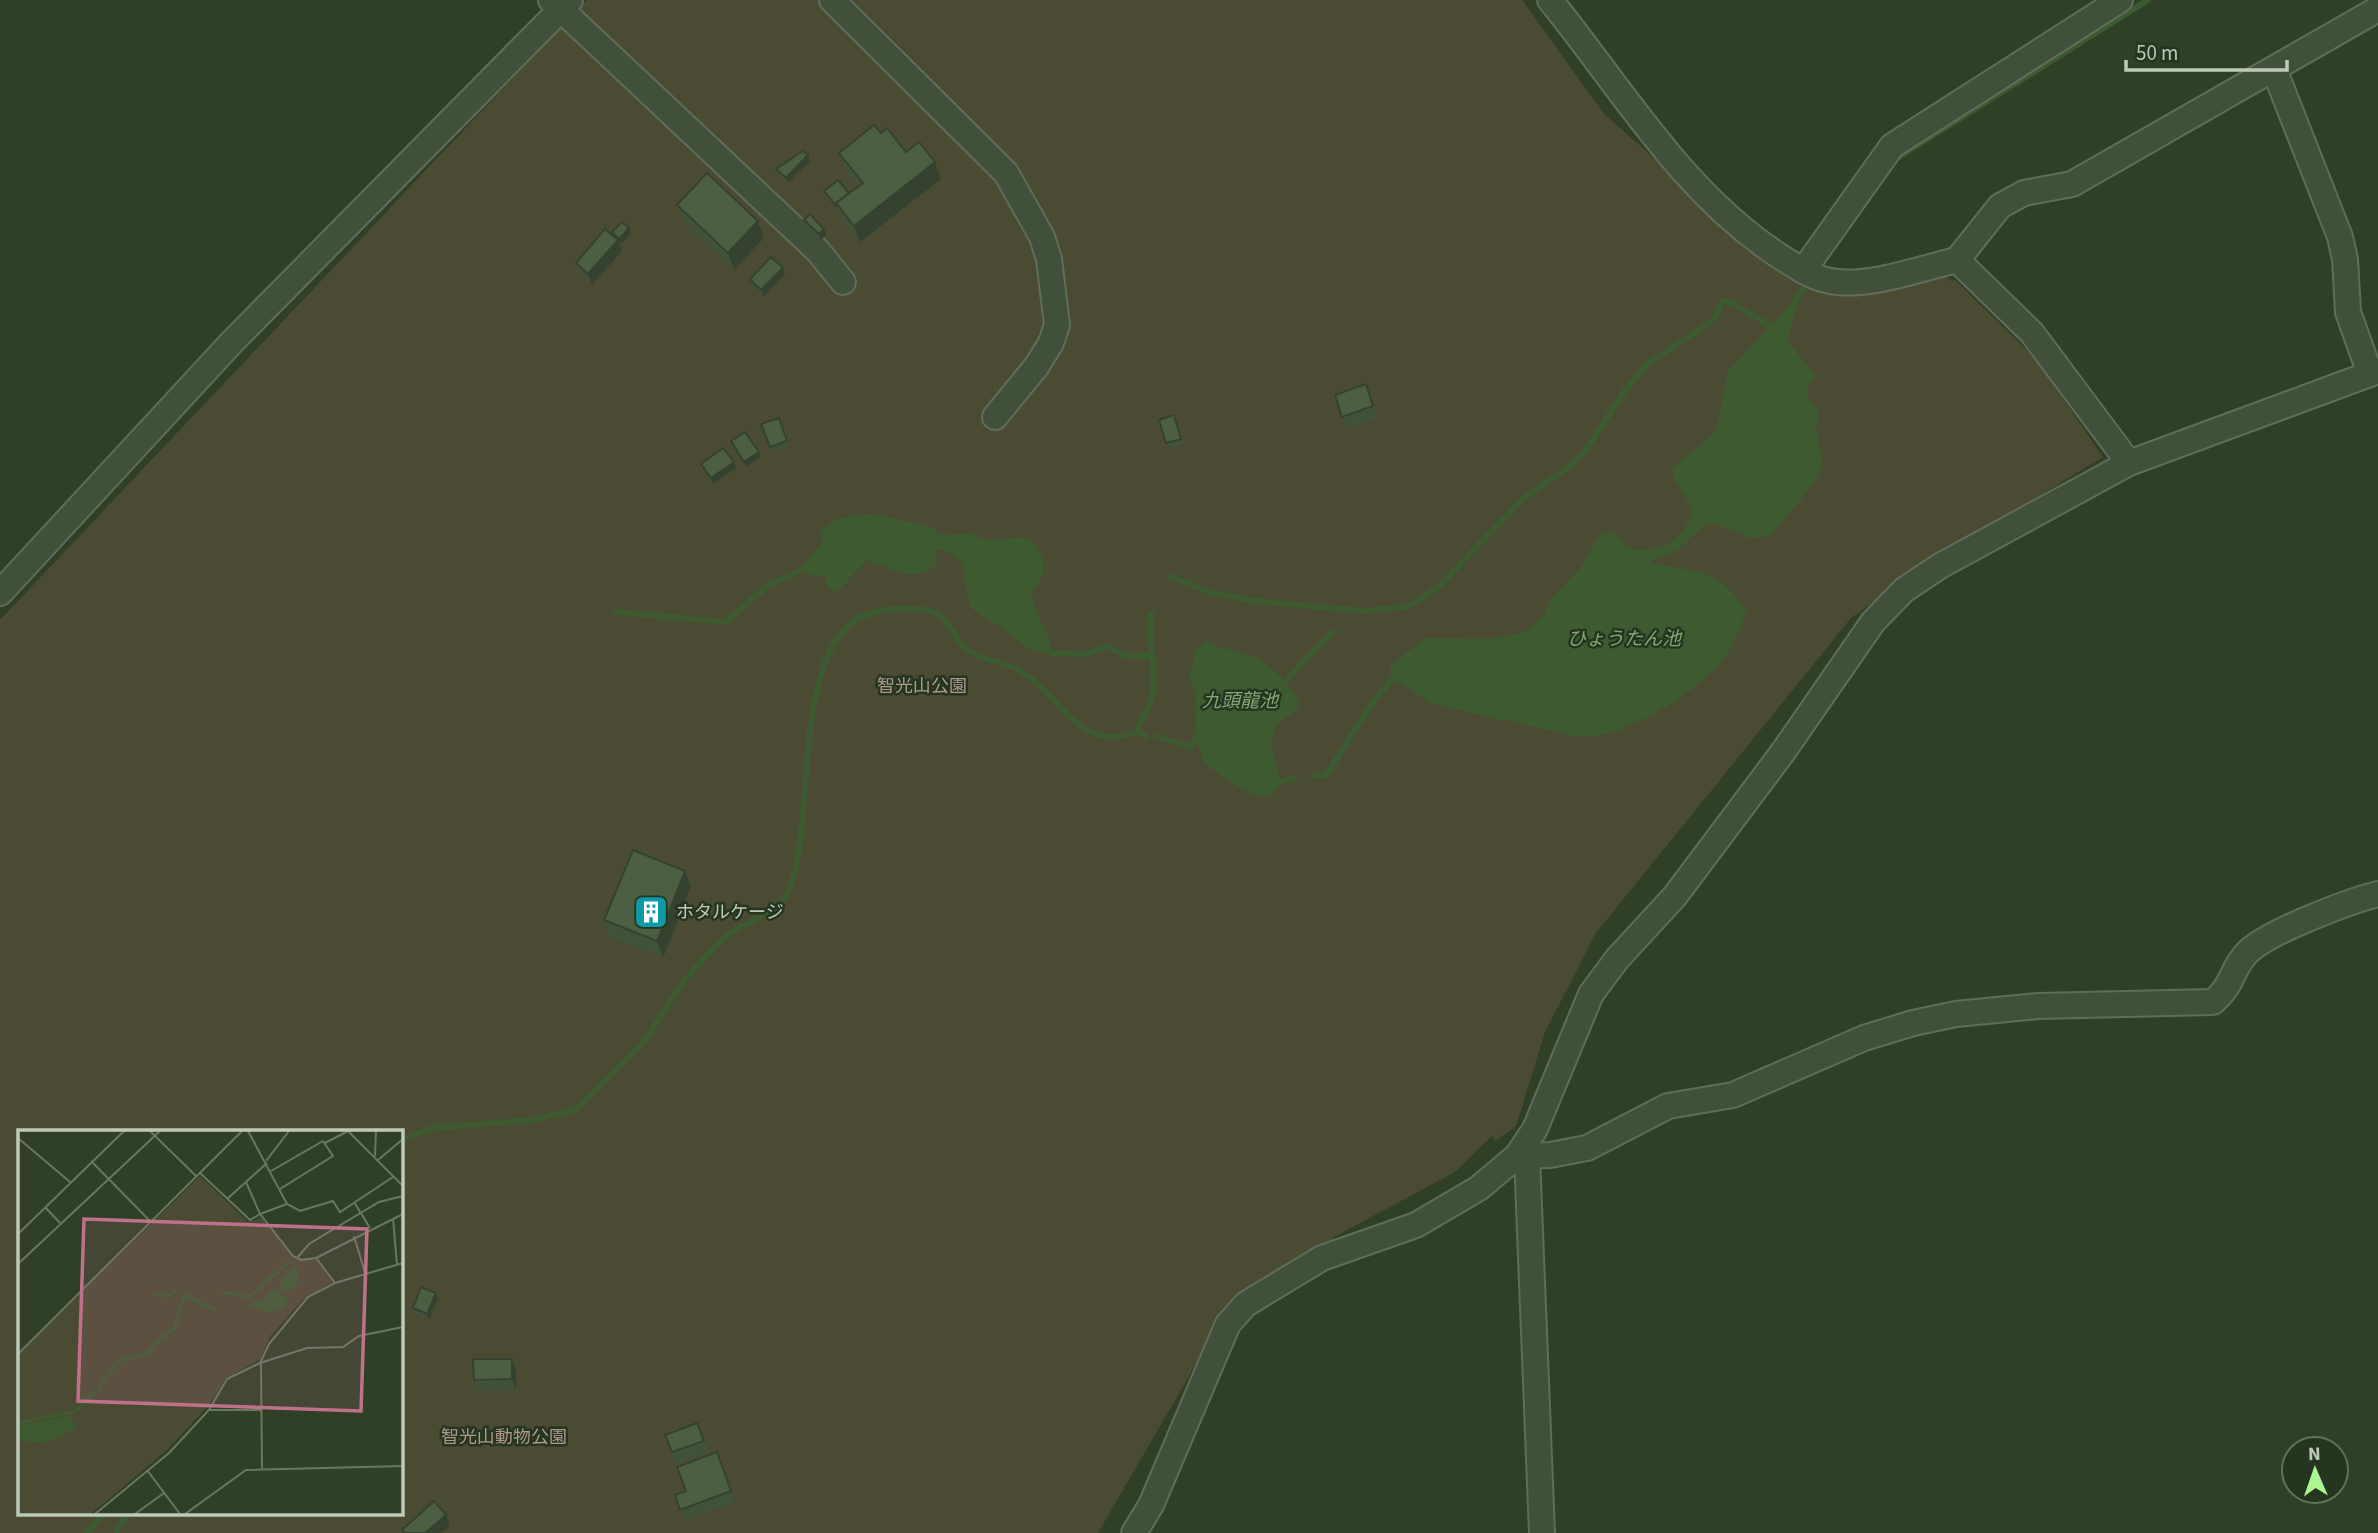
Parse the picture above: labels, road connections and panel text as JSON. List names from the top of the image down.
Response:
{
  "water": ["ひょうたん池", "九頭龍池"],
  "parks": ["智光山公園", "智光山動物公園"],
  "places": {
    "building": ["ホタルケージ"]
  },
  "scale_bar": "50 m",
  "north": "top"
}
